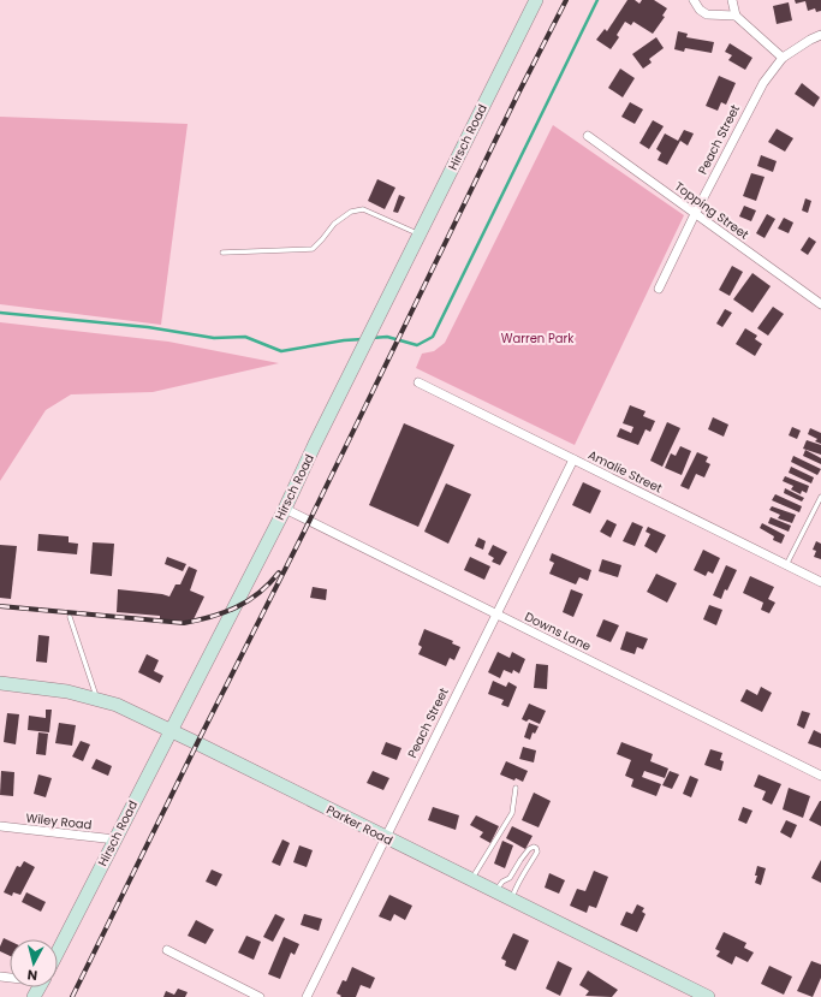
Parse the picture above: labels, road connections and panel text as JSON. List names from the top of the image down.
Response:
{
  "streets": {
    "main road": ["Hirsch Road", "Parker Road"],
    "street": [
      "Peach Street",
      "Topping Street",
      "Amalie Street",
      "Downs Lane",
      "Wiley Road"
    ]
  },
  "crossings": [
    ["Hirsch Road", "Downs Lane"],
    ["Hirsch Road", "Wiley Road"],
    ["Hirsch Road", "Parker Road"],
    ["Peach Street", "Topping Street"],
    ["Peach Street", "Amalie Street"],
    ["Peach Street", "Downs Lane"],
    ["Peach Street", "Parker Road"]
  ],
  "parks": ["Warren Park"],
  "north": "bottom"
}
